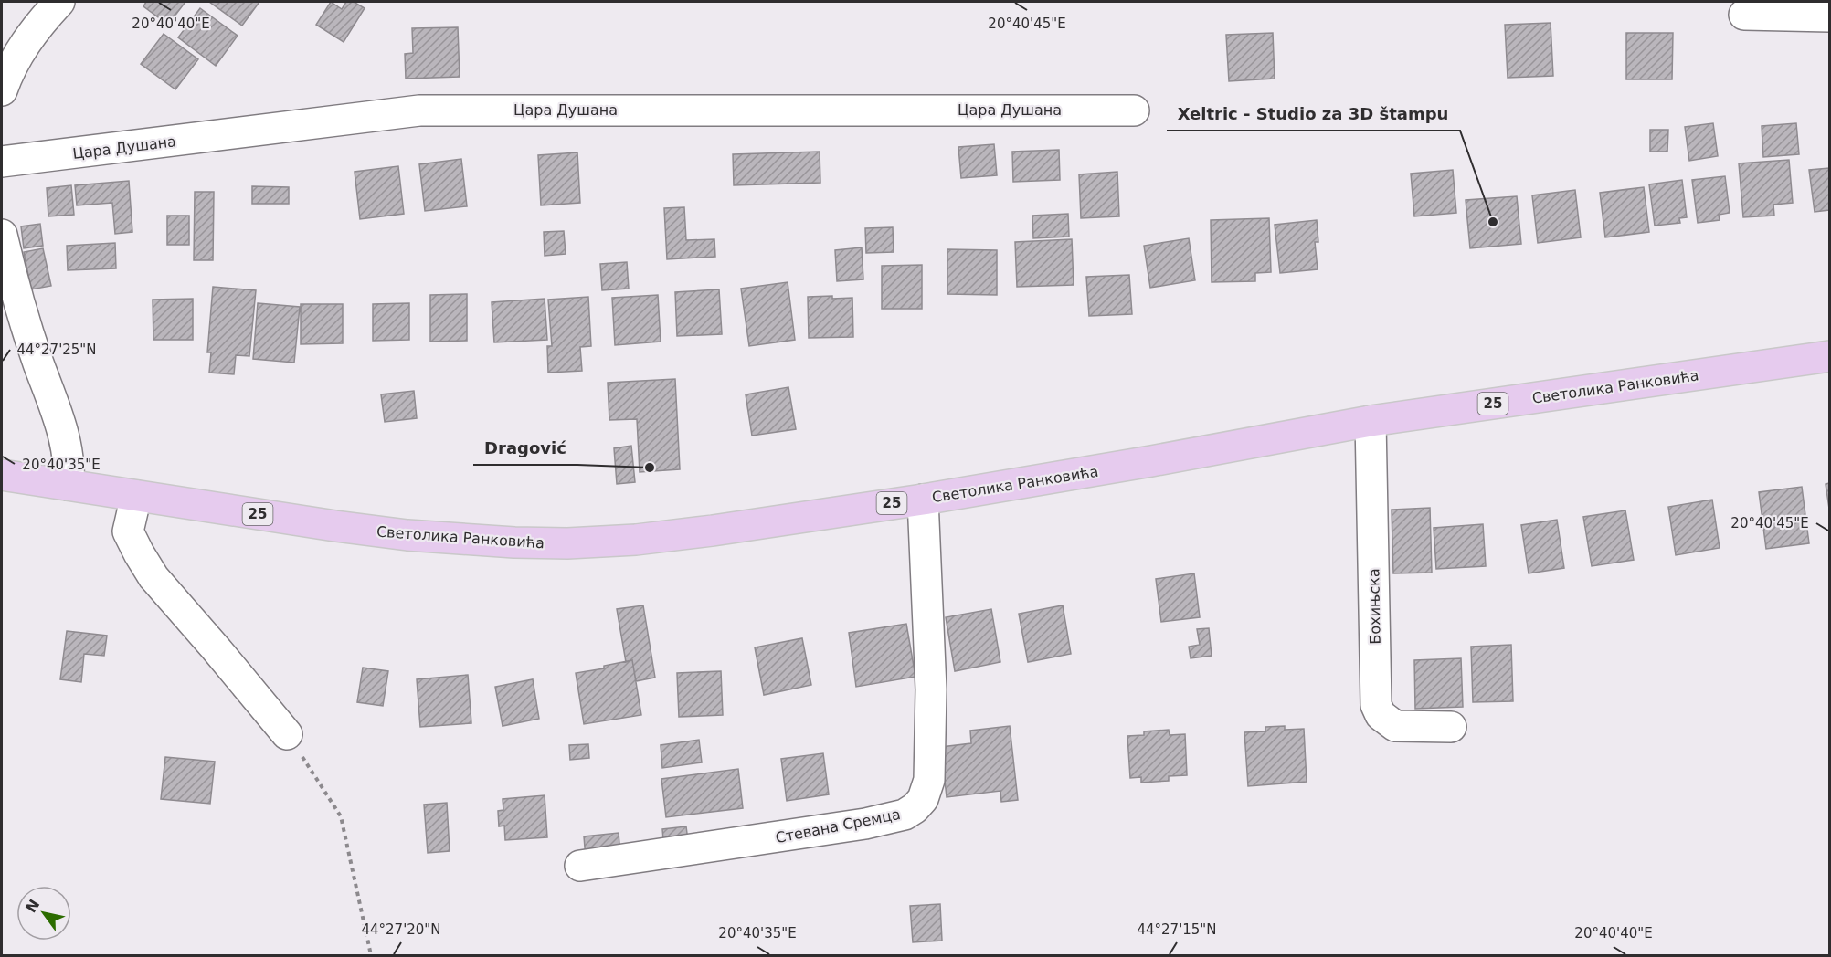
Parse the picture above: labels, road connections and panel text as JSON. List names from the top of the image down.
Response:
{
  "streets": {
    "main road": ["Светолика Ранковића", "25"],
    "street": ["Цара Душана", "Бохињска", "Стевана Сремца"]
  },
  "crossings": [
    ["Светолика Ранковића", "Бохињска"],
    ["Светолика Ранковића", "Стевана Сремца"]
  ],
  "places": ["Xeltric - Studio za 3D štampu", "Dragović"],
  "north": "top left",
  "coordinates": [
    "20°40'40\"E",
    "20°40'45\"E",
    "44°27'25\"N",
    "20°40'35\"E",
    "44°27'20\"N",
    "44°27'15\"N"
  ]
}
